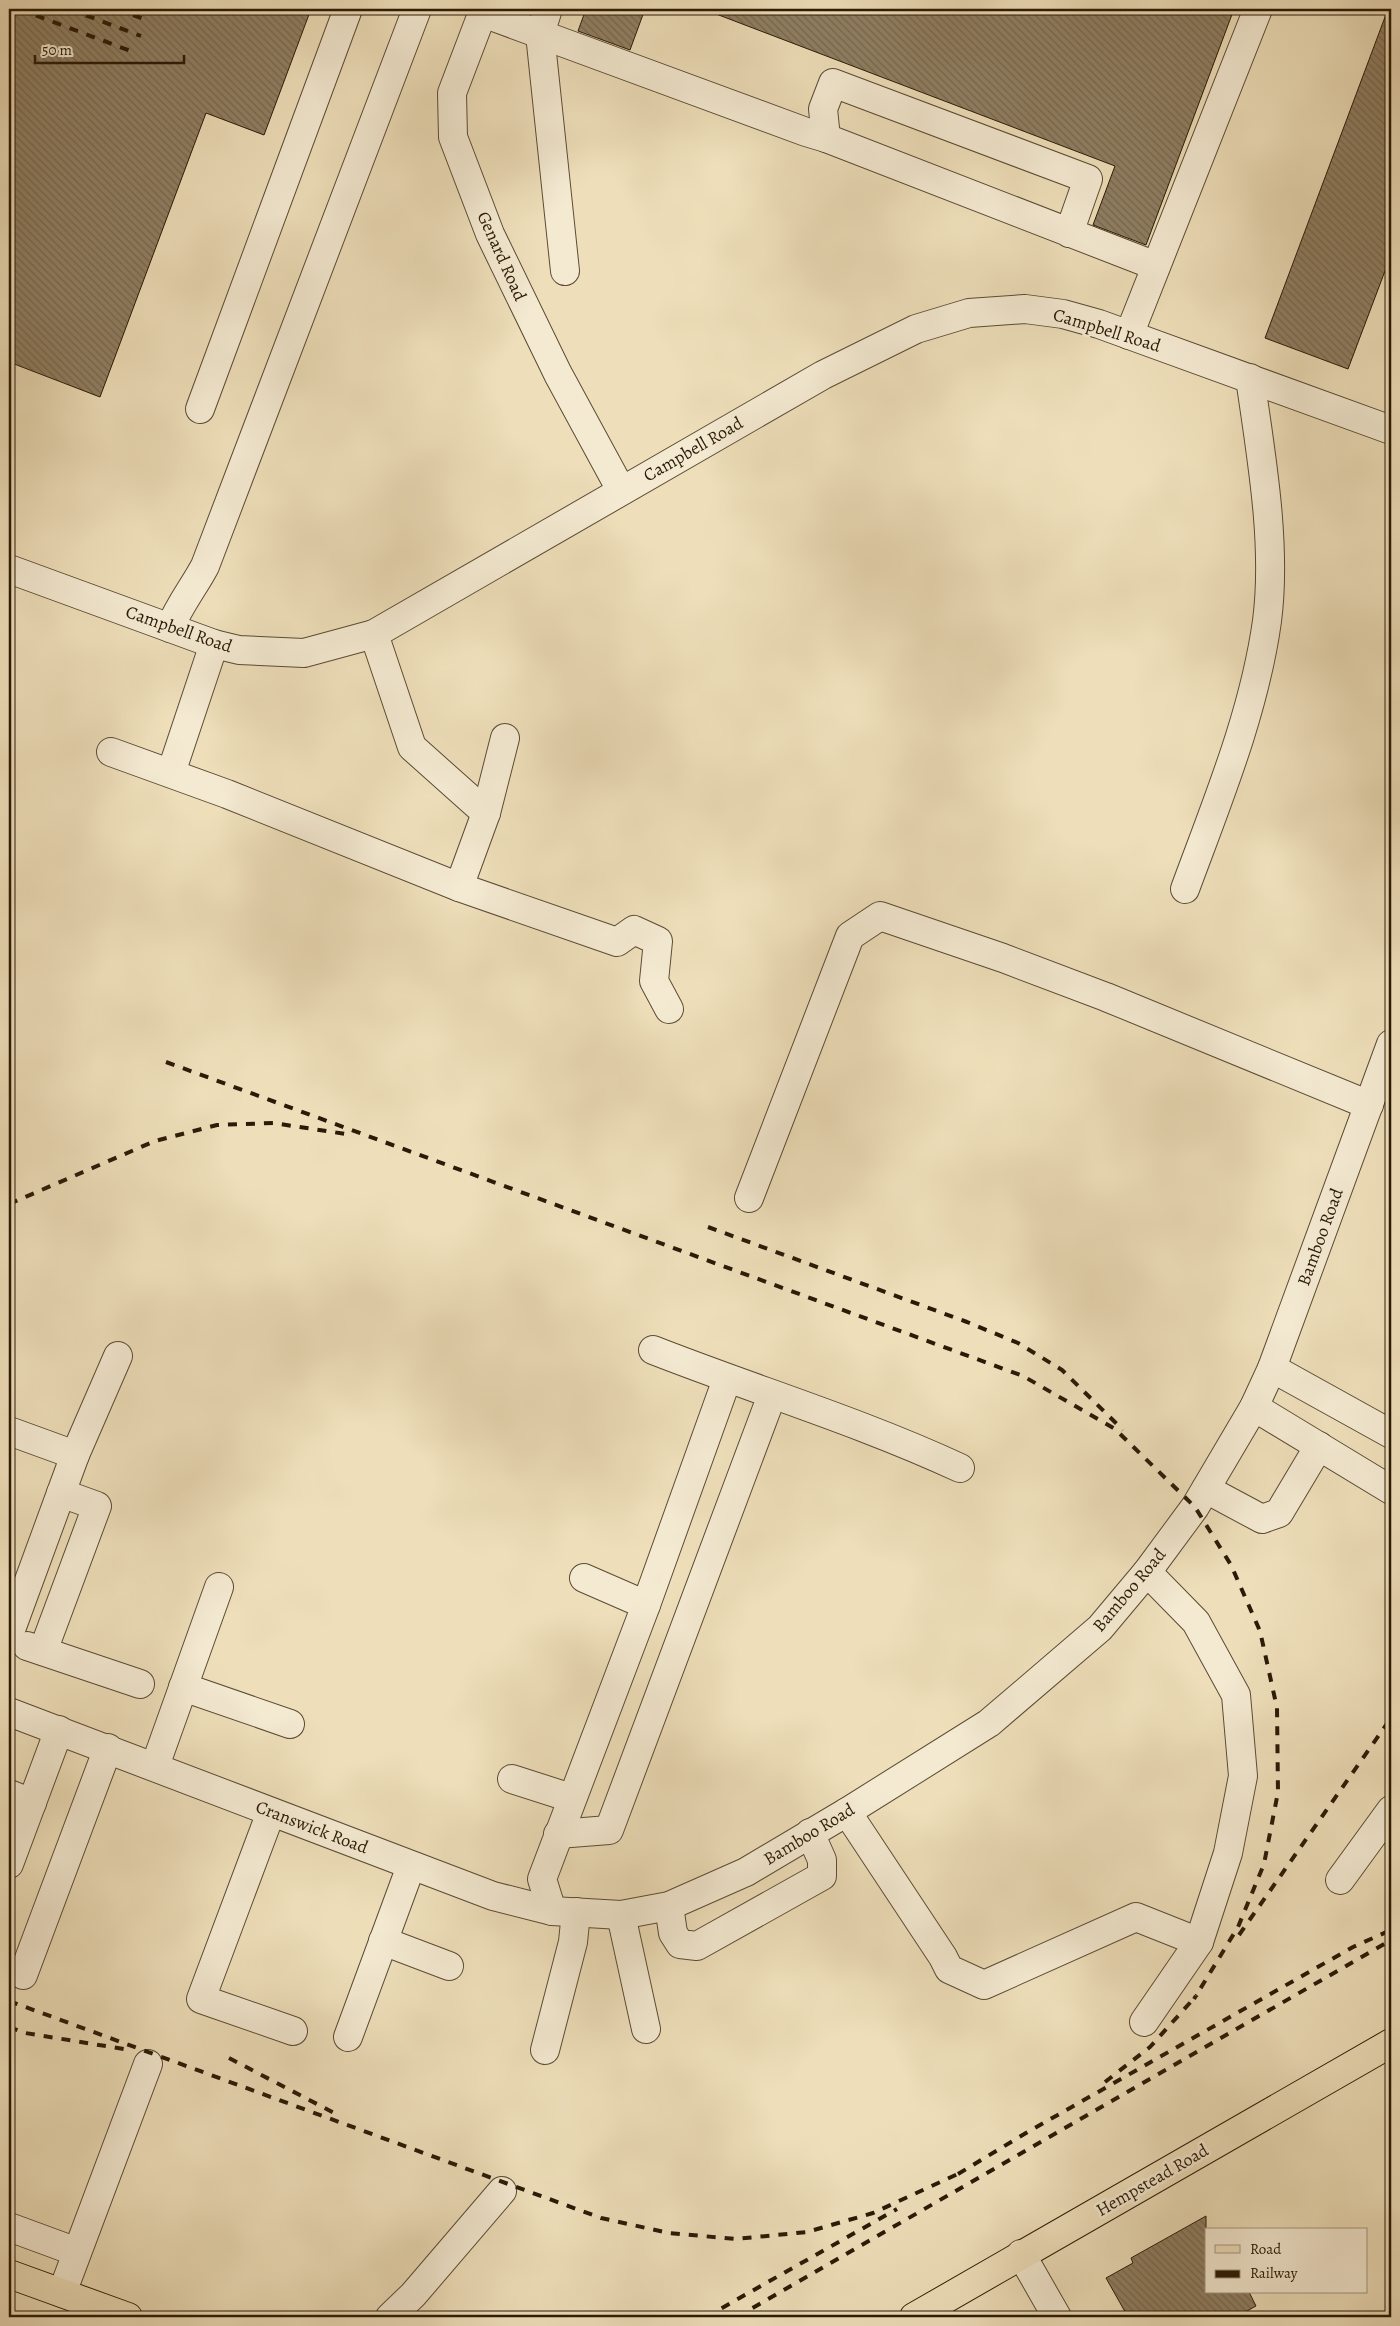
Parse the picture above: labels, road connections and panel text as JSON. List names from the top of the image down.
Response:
{
  "streets": {
    "main road": ["Hempstead Road"],
    "street": [
      "Genard Road",
      "Campbell Road",
      "Bamboo Road",
      "Cranswick Road"
    ]
  },
  "crossings": [
    ["Genard Road", "Campbell Road"],
    ["Bamboo Road", "Cranswick Road"]
  ],
  "legend": ["Road", "Railway"],
  "scale_bar": "50 m"
}
